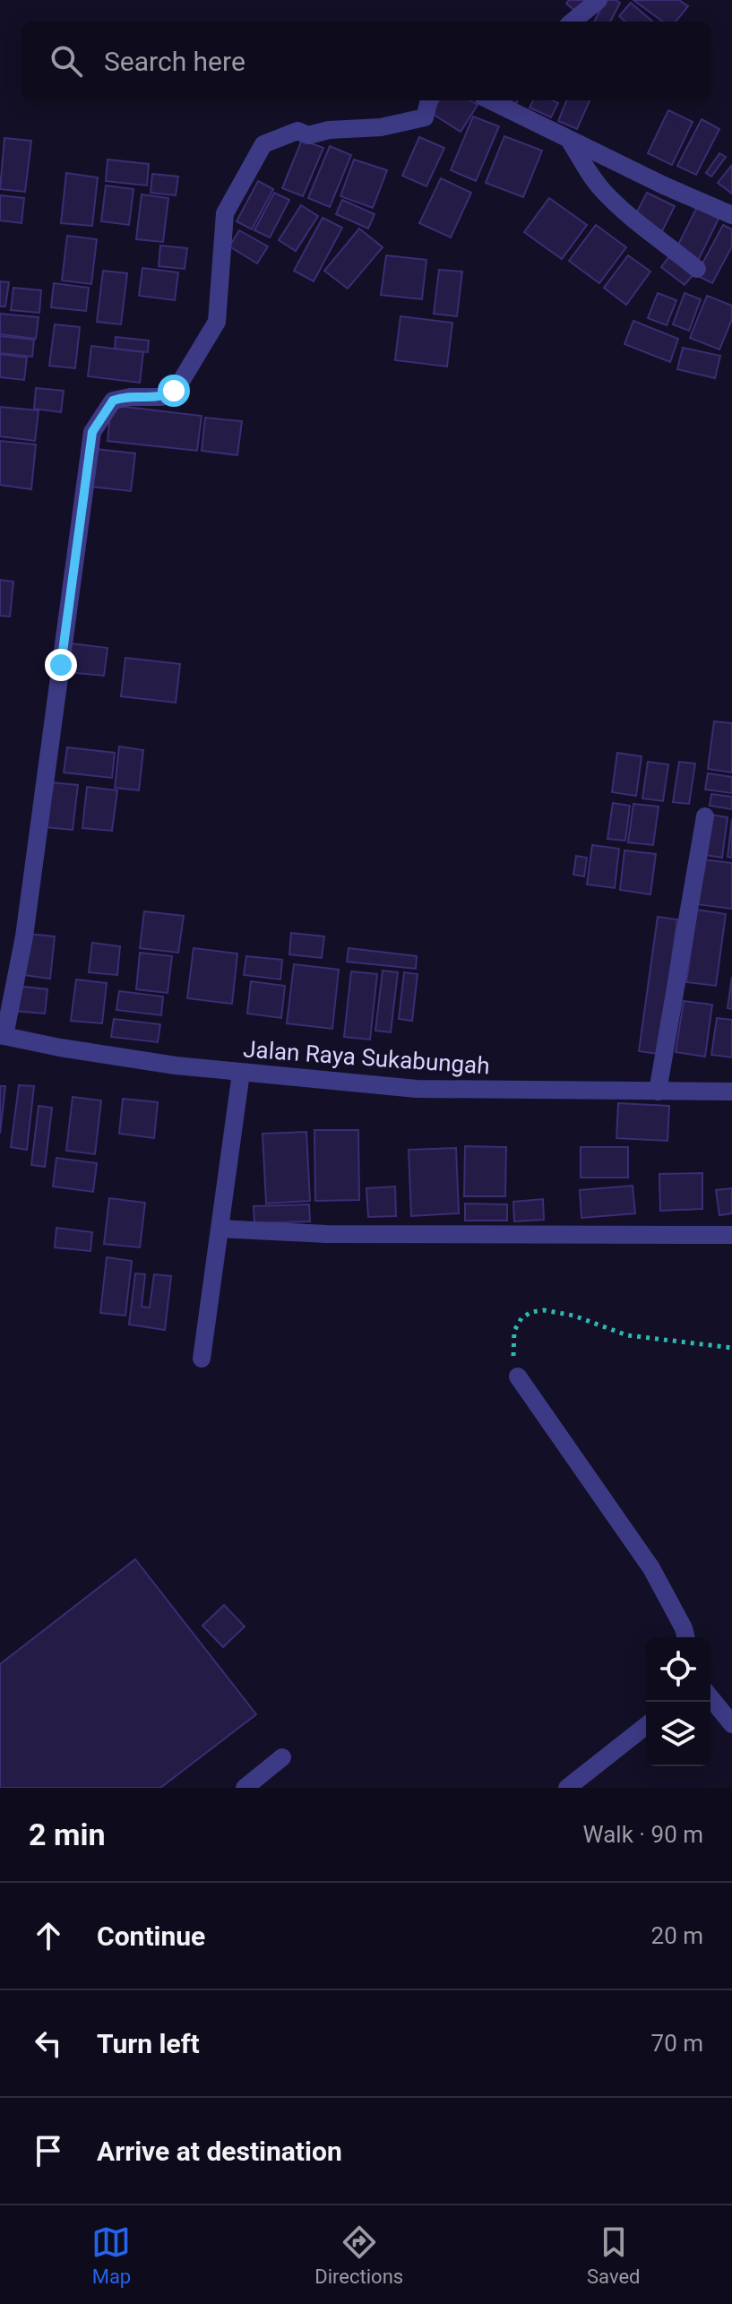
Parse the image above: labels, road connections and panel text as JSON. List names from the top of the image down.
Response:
{
  "streets": {
    "street": ["Jalan Raya Sukabungah"]
  },
  "page": {
    "search": "Search here",
    "heading": ["2 min", "Walk · 90 m"],
    "list": [
      ["Continue", "20 m"],
      ["Turn left", "70 m"],
      "Arrive at destination"
    ],
    "nav": ["Map", "Directions", "Saved"]
  }
}
